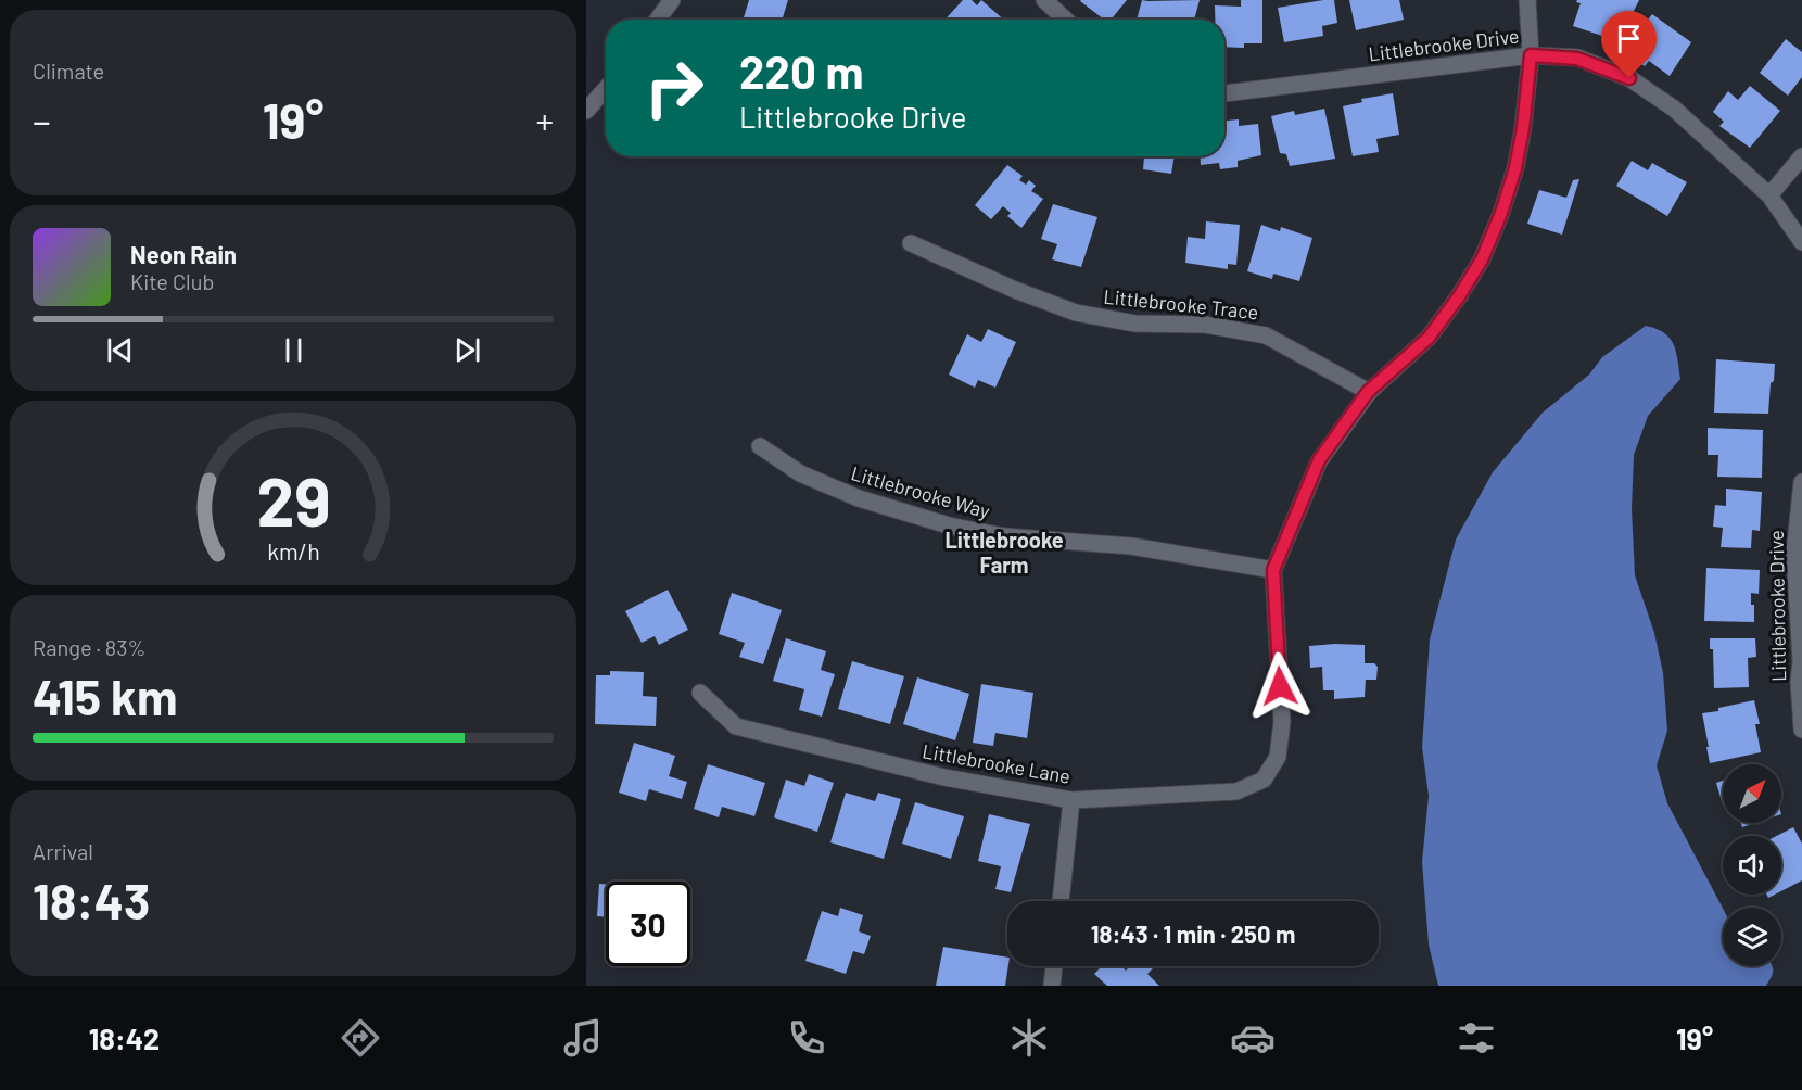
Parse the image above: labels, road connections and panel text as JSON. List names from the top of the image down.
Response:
{
  "streets": {
    "street": [
      "Littlebrooke Drive",
      "Littlebrooke Trace",
      "Littlebrooke Way",
      "Littlebrooke Lane"
    ]
  },
  "crossings": [
    ["Littlebrooke Way", "Littlebrooke Lane"]
  ],
  "districts": ["Littlebrooke Farm"],
  "north": "top right",
  "page": {
    "tile": [
      "Climate",
      ["Range · 83%", "415 km"],
      ["Arrival", "18:43"]
    ],
    "turn": ["220 m", "Littlebrooke Drive"],
    "heat": ["−", "19°", "+"],
    "song": ["Neon Rain", "Kite Club"],
    "limit": "30",
    "trip": "18:43 · 1 min · 250 m",
    "tabs": ["18:42", "19°"],
    "gauge": ["29", "km/h"]
  }
}
